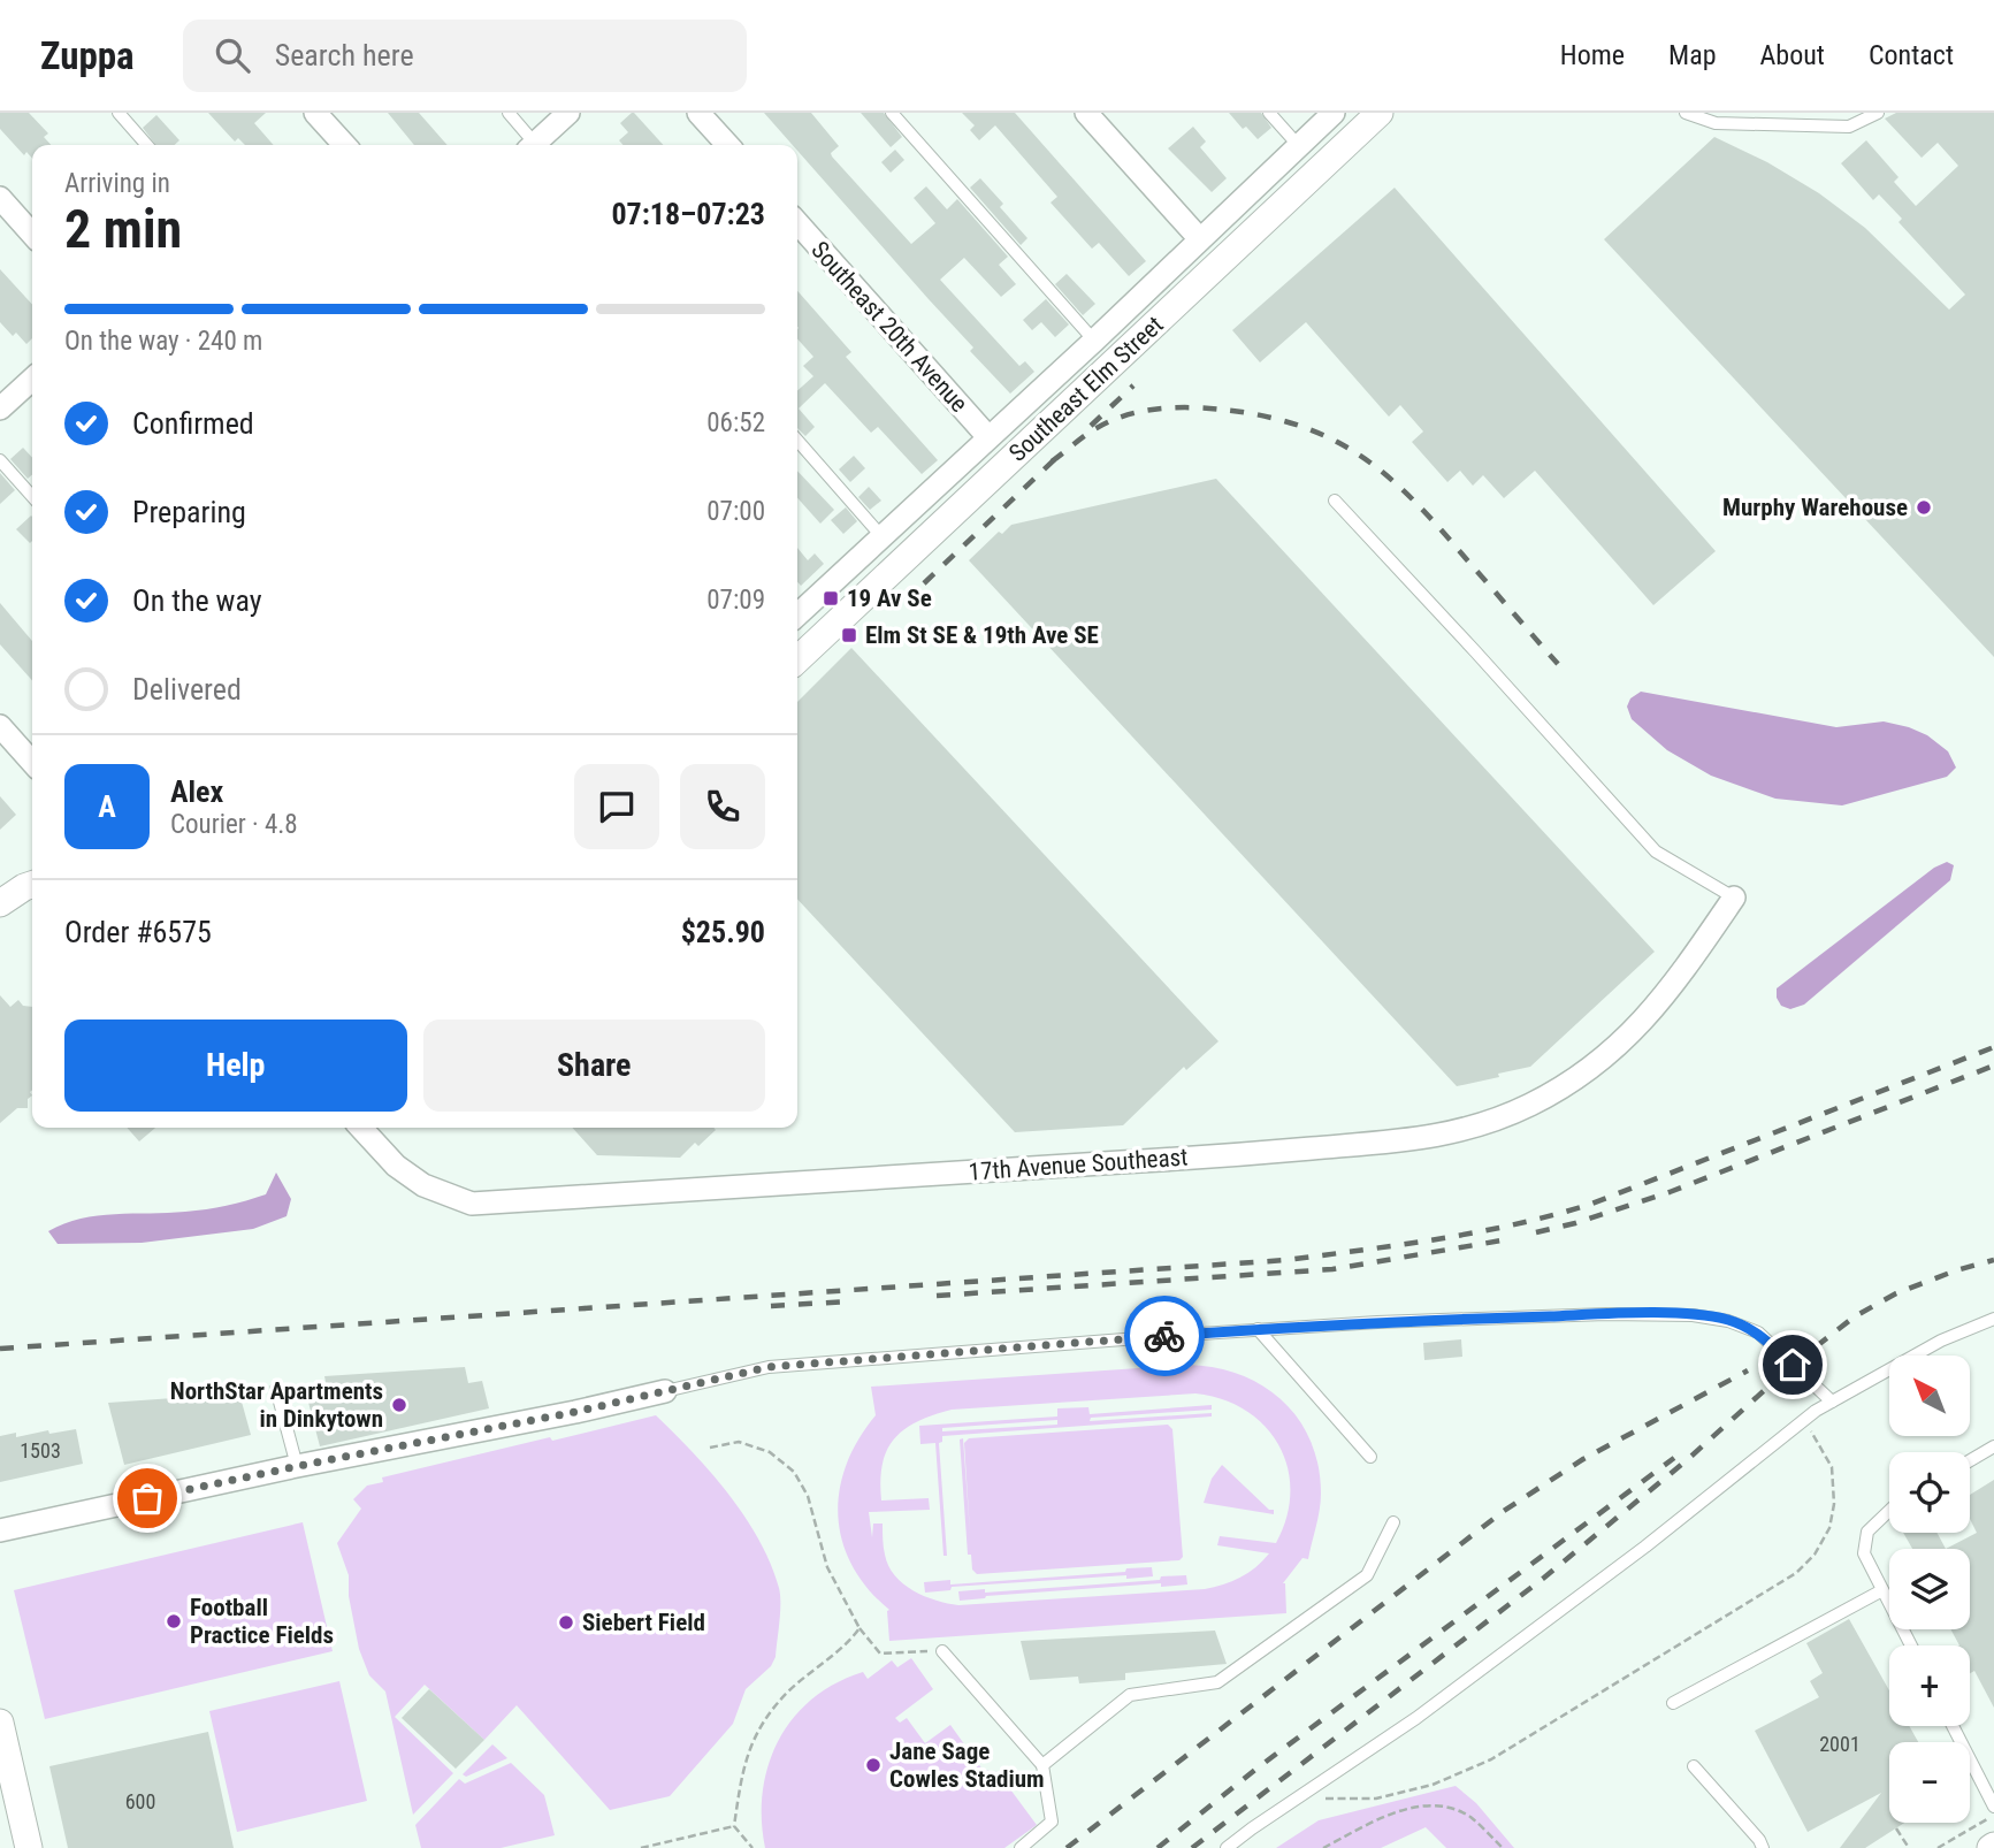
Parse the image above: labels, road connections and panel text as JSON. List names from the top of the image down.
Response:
{
  "streets": {
    "street": ["Southeast 20th Avenue", "Southeast Elm Street", "17th Avenue Southeast"]
  },
  "crossings": [
    ["Southeast 20th Avenue", "Southeast Elm Street"]
  ],
  "places": {
    "other": [
      "Murphy Warehouse",
      "NorthStar Apartments in Dinkytown",
      "Football Practice Fields",
      "Siebert Field",
      "Jane Sage Cowles Stadium"
    ],
    "transit": ["19 Av Se", "Elm St SE & 19th Ave SE"]
  },
  "house_numbers": ["1503", "2001", "600"],
  "north": "top left",
  "page": {
    "header": "Zuppa",
    "search": "Search here",
    "nav": [
      "Home",
      "Map",
      "About",
      "Contact"
    ],
    "heading": ["2 min", "Arriving in", "07:18–07:23"],
    "panel": [
      "Alex",
      "Courier · 4.8",
      "Order #6575",
      "$25.90"
    ],
    "bar": "On the way · 240 m",
    "list": [
      ["Confirmed", "06:52"],
      ["Preparing", "07:00"],
      ["On the way", "07:09"],
      "Delivered"
    ],
    "round": "A",
    "buttons": ["Help", "Share"],
    "map_buttons": ["+", "−"]
  }
}
